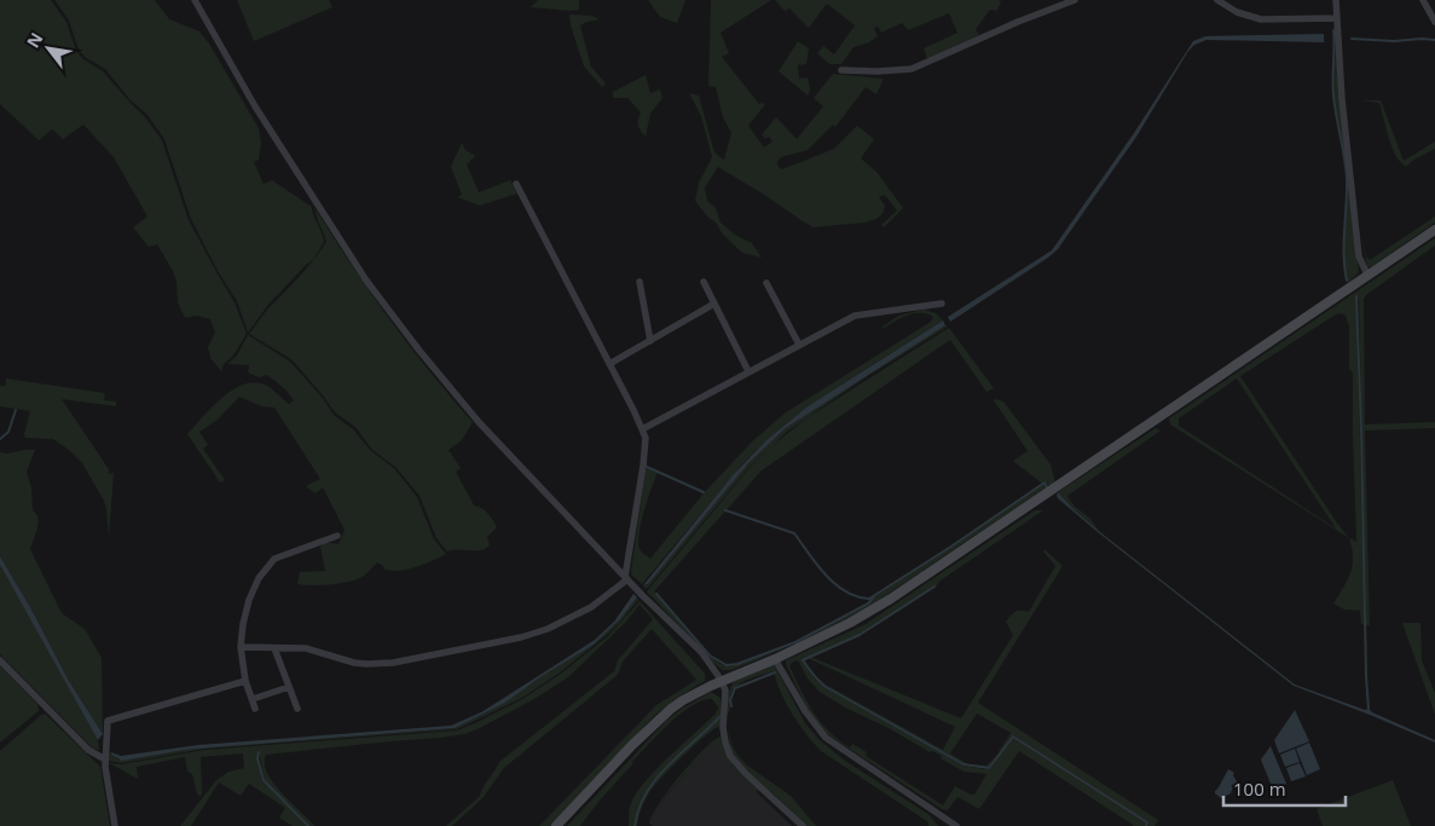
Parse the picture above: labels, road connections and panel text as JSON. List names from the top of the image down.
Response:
{
  "scale_bar": "100 m",
  "north": "top left"
}
